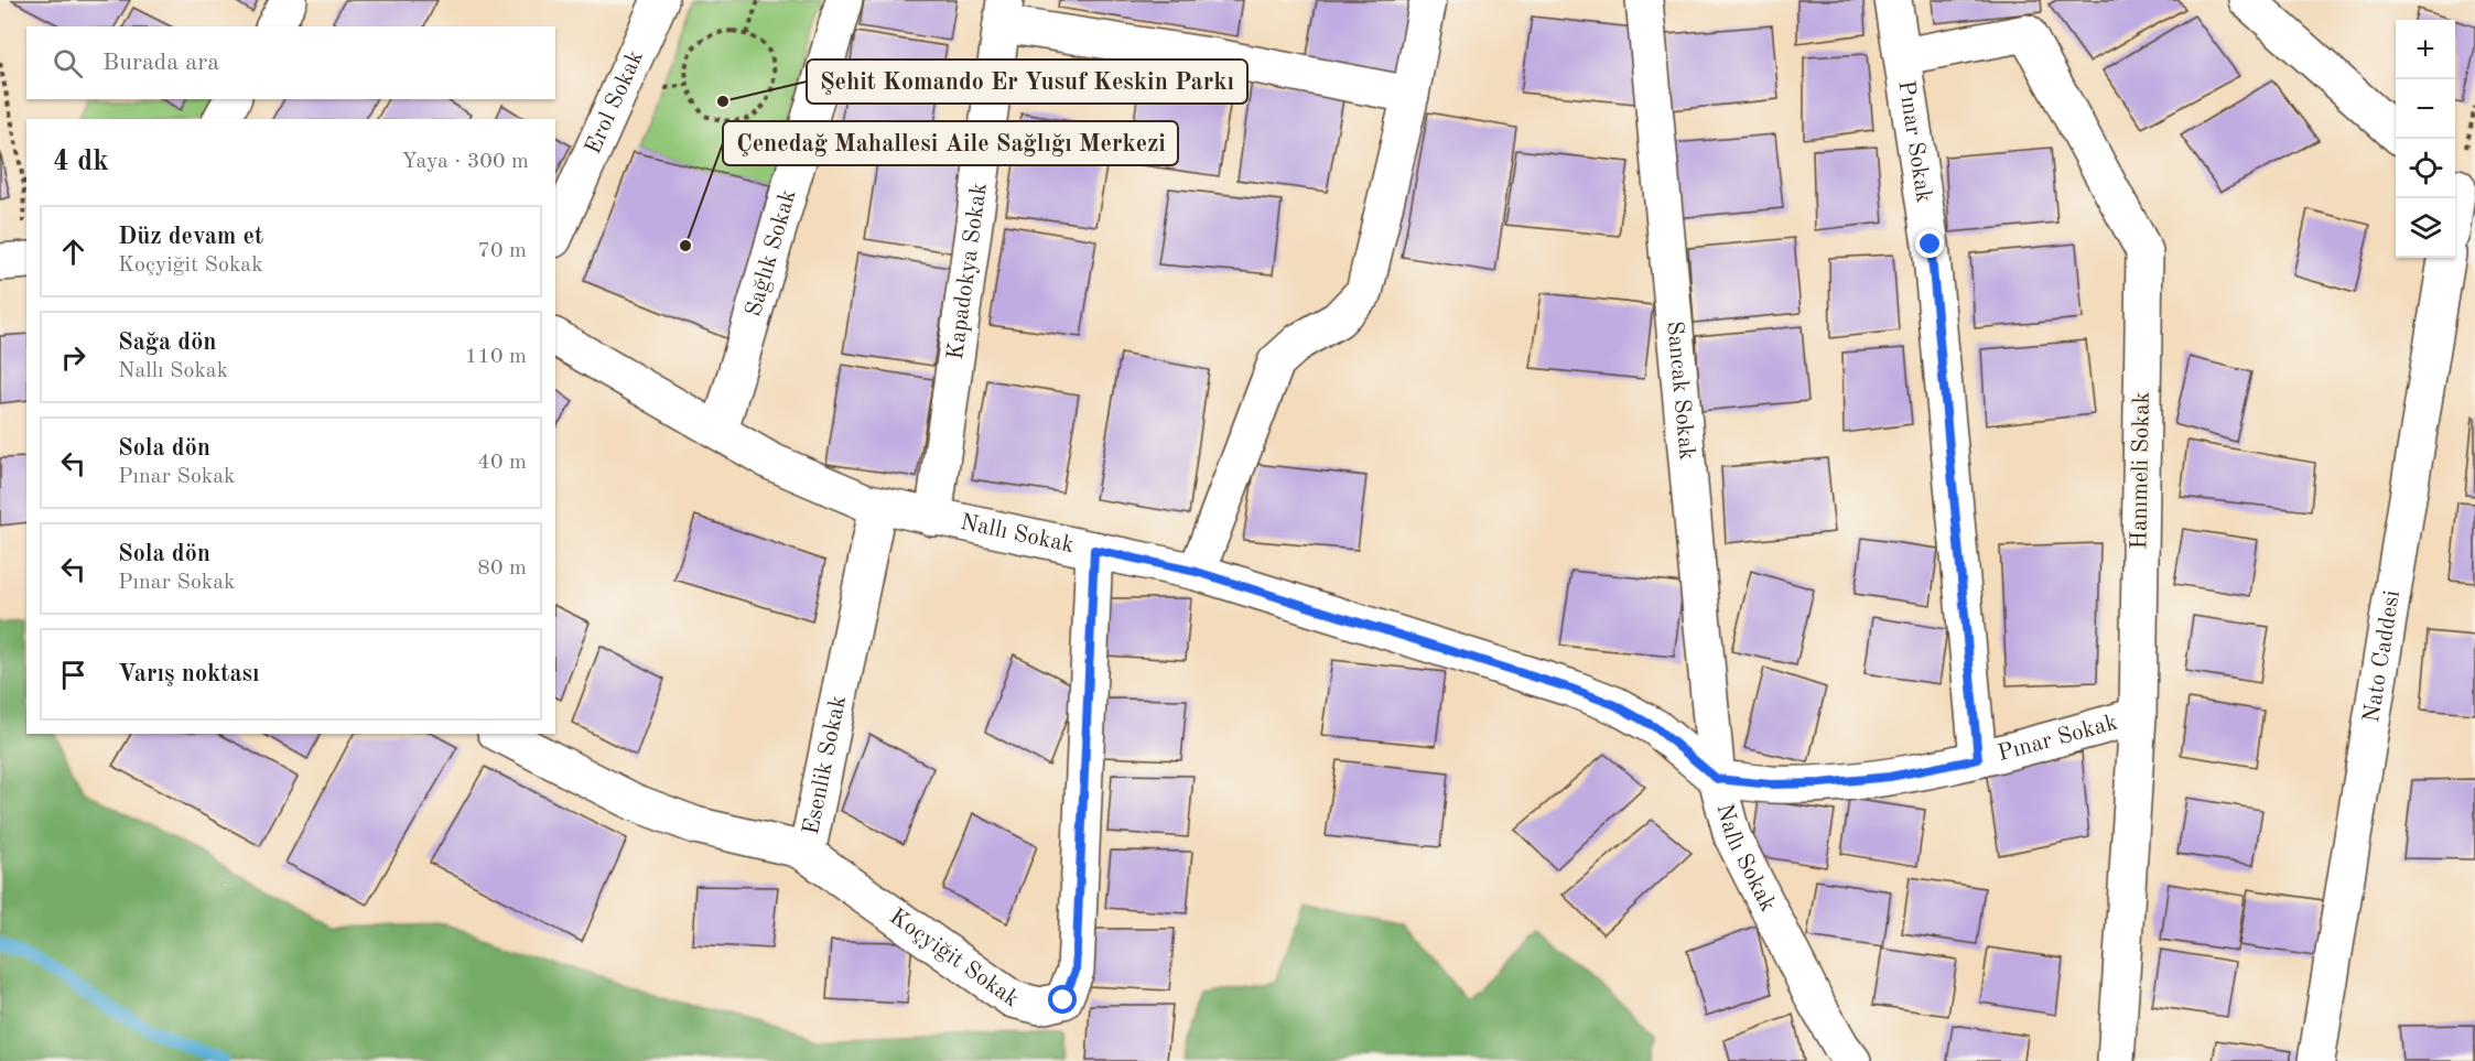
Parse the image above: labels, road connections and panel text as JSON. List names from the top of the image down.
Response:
{
  "streets": {
    "street": [
      "Erol Sokak",
      "Pınar Sokak",
      "Sağlık Sokak",
      "Kapadokya Sokak",
      "Sancak Sokak",
      "Hanımeli Sokak",
      "Nallı Sokak",
      "Nato Caddesi",
      "Esenlik Sokak",
      "Koçyiğit Sokak"
    ]
  },
  "crossings": [
    ["Pınar Sokak", "Sancak Sokak"],
    ["Pınar Sokak", "Hanımeli Sokak"],
    ["Pınar Sokak", "Nallı Sokak"],
    ["Sağlık Sokak", "Nallı Sokak"],
    ["Kapadokya Sokak", "Nallı Sokak"],
    ["Sancak Sokak", "Nallı Sokak"],
    ["Nallı Sokak", "Esenlik Sokak"],
    ["Nallı Sokak", "Koçyiğit Sokak"],
    ["Esenlik Sokak", "Koçyiğit Sokak"]
  ],
  "places": ["Şehit Komando Er Yusuf Keskin Parkı", "Çenedağ Mahallesi Aile Sağlığı Merkezi"],
  "page": {
    "map_buttons": ["+", "−"],
    "search": "Burada ara",
    "heading": ["4 dk", "Yaya · 300 m"],
    "list": [
      ["Düz devam et", "Koçyiğit Sokak", "70 m"],
      ["Sağa dön", "Nallı Sokak", "110 m"],
      ["Sola dön", "Pınar Sokak", "40 m"],
      ["Sola dön", "Pınar Sokak", "80 m"],
      "Varış noktası"
    ]
  }
}
